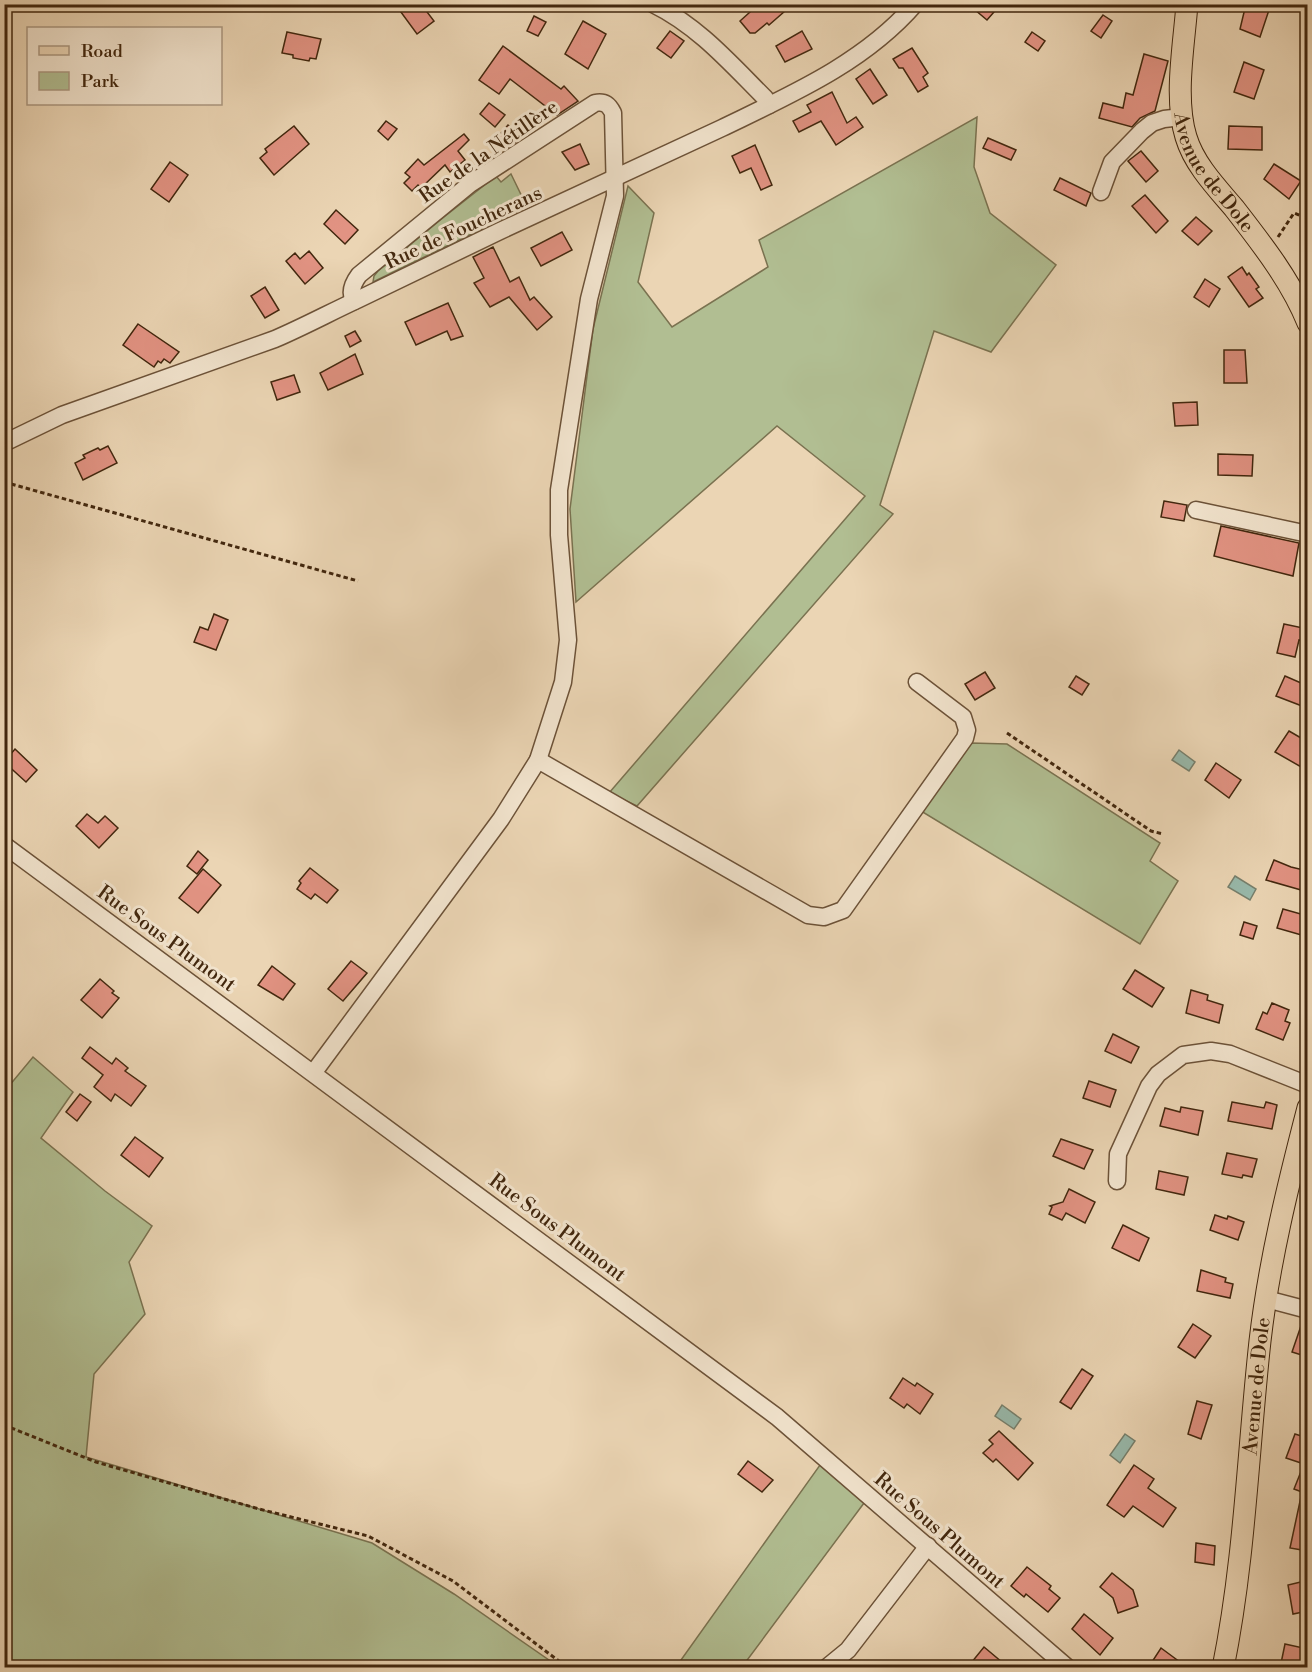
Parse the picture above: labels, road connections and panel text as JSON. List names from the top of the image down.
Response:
{
  "streets": {
    "main road": ["Avenue de Dole"],
    "street": ["Rue de la Nétillère", "Rue de Foucherans", "Rue Sous Plumont"]
  },
  "crossings": [
    ["Rue de la Nétillère", "Rue de Foucherans"]
  ],
  "legend": ["Road", "Park"]
}
